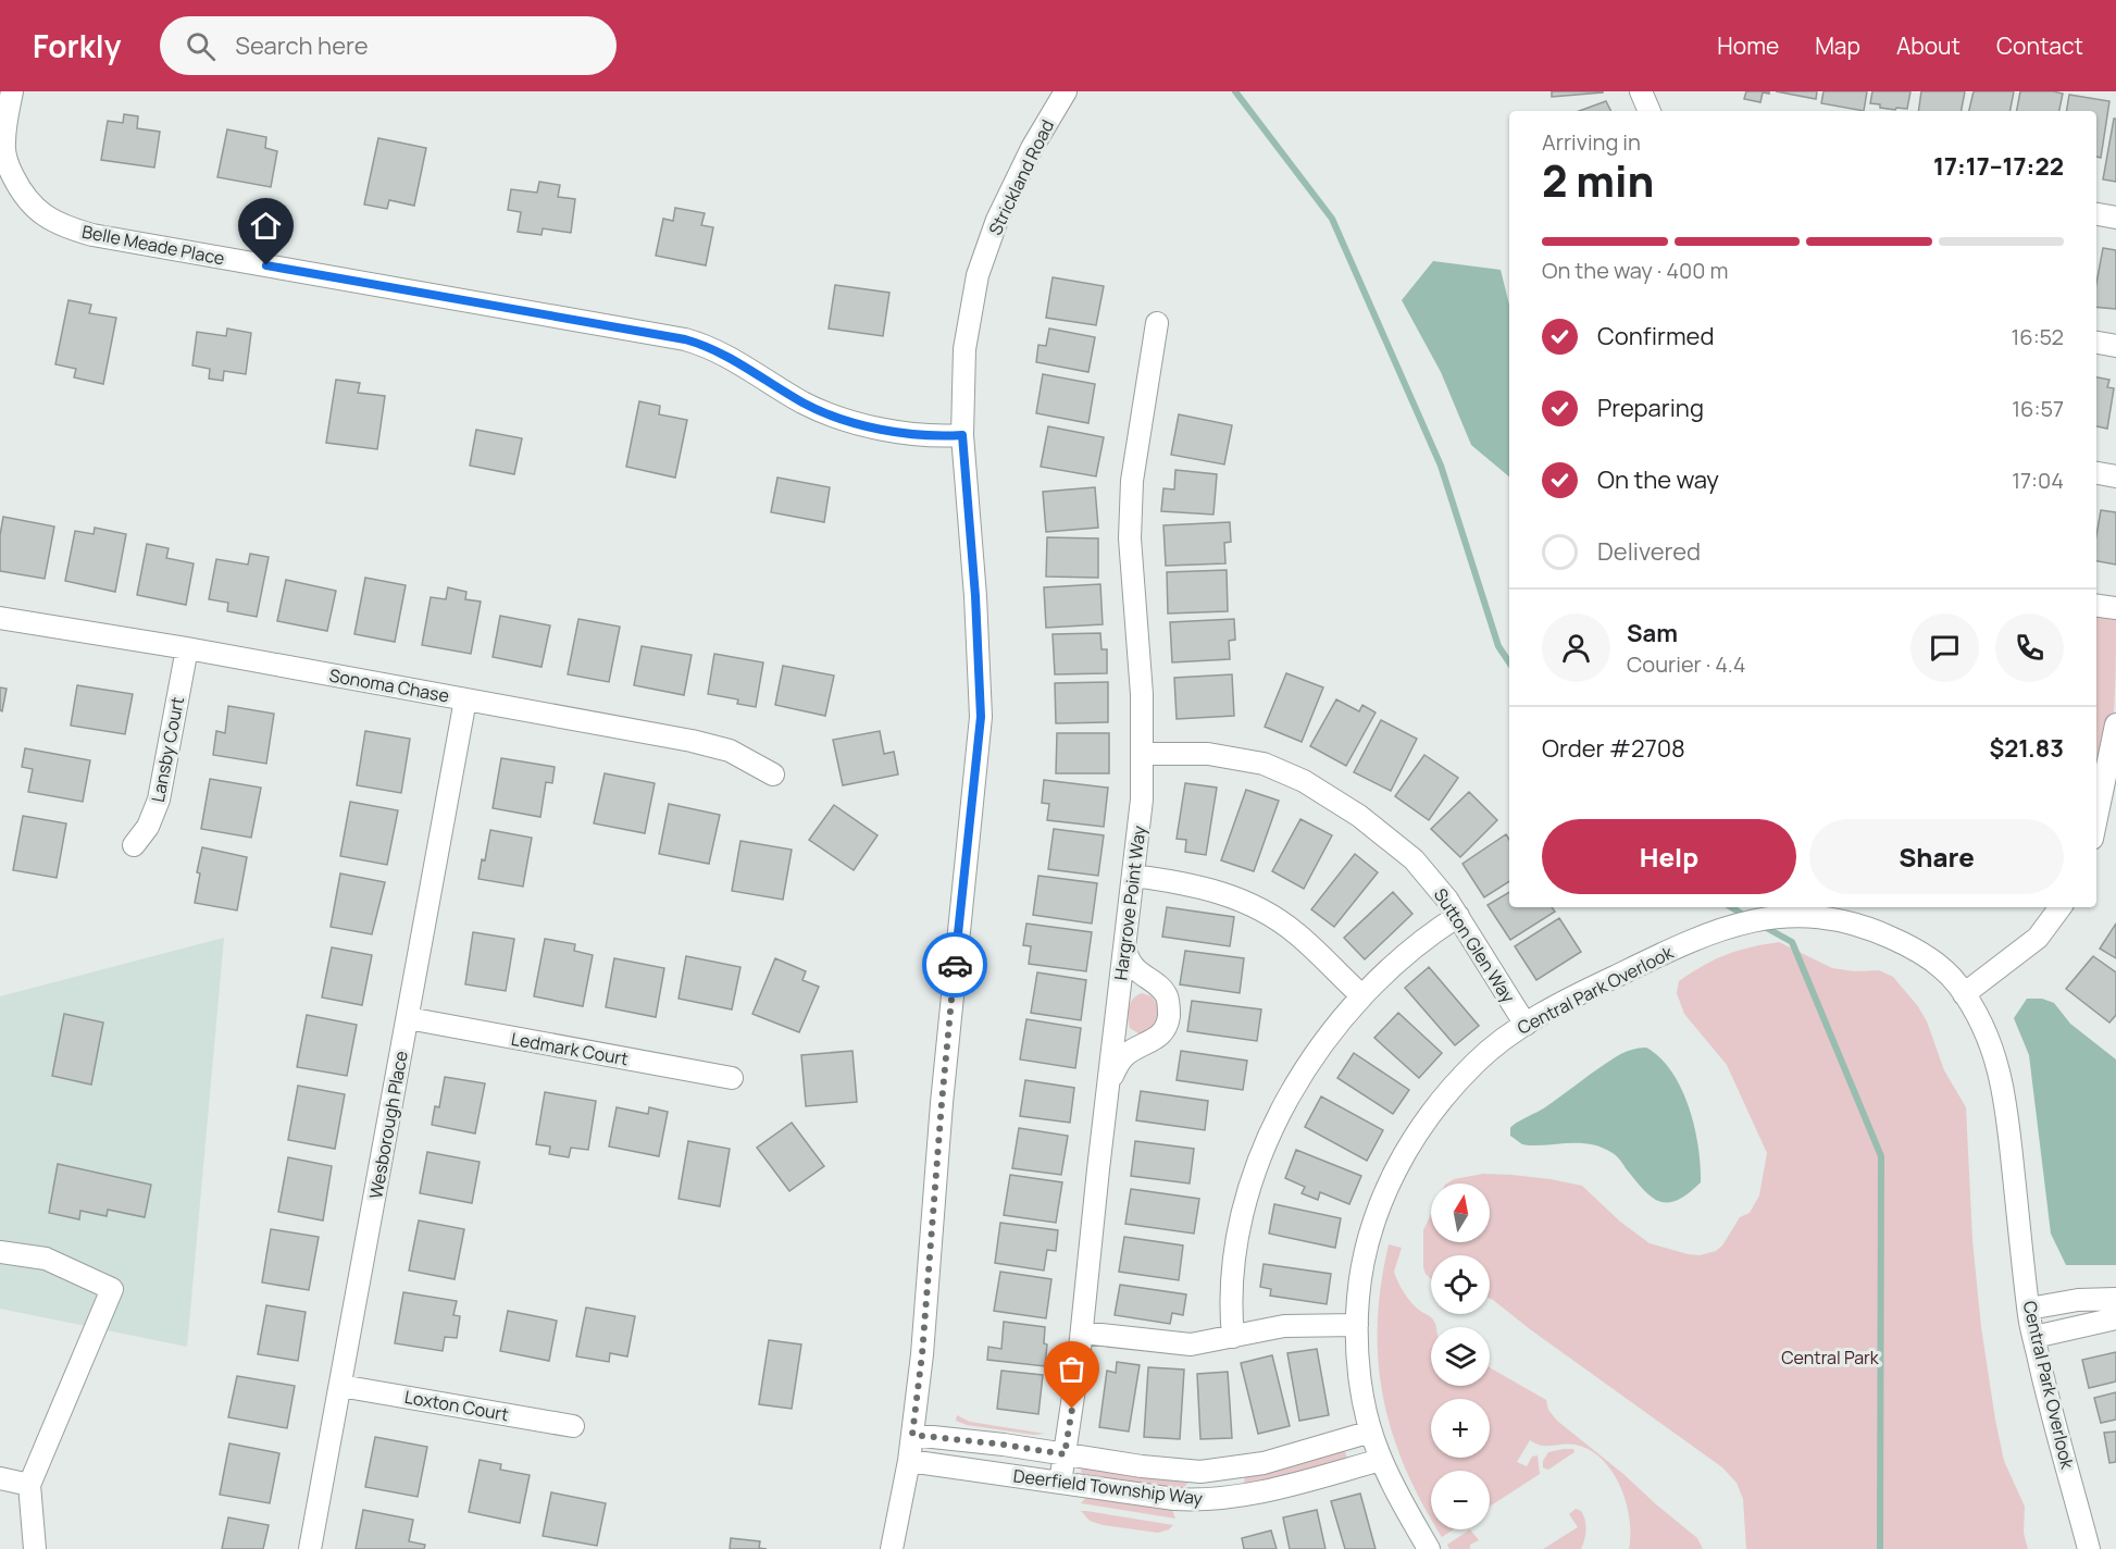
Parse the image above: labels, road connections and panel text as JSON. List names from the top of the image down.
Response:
{
  "streets": {
    "street": [
      "Strickland Road",
      "Belle Meade Place",
      "Sonoma Chase",
      "Lansby Court",
      "Hargrove Point Way",
      "Sutton Glen Way",
      "Central Park Overlook",
      "Ledmark Court",
      "Wesborough Place",
      "Loxton Court",
      "Deerfield Township Way"
    ]
  },
  "crossings": [
    ["Strickland Road", "Belle Meade Place"],
    ["Strickland Road", "Deerfield Township Way"],
    ["Sonoma Chase", "Lansby Court"],
    ["Sonoma Chase", "Wesborough Place"],
    ["Hargrove Point Way", "Sutton Glen Way"],
    ["Hargrove Point Way", "Deerfield Township Way"],
    ["Sutton Glen Way", "Central Park Overlook"],
    ["Central Park Overlook", "Deerfield Township Way"],
    ["Ledmark Court", "Wesborough Place"],
    ["Wesborough Place", "Loxton Court"]
  ],
  "parks": ["Central Park"],
  "north": "top",
  "page": {
    "header": "Forkly",
    "search": "Search here",
    "nav": [
      "Home",
      "Map",
      "About",
      "Contact"
    ],
    "heading": ["2 min", "Arriving in", "17:17–17:22"],
    "panel": [
      "Sam",
      "Courier · 4.4",
      "Order #2708",
      "$21.83"
    ],
    "bar": "On the way · 400 m",
    "list": [
      ["Confirmed", "16:52"],
      ["Preparing", "16:57"],
      ["On the way", "17:04"],
      "Delivered"
    ],
    "buttons": ["Help", "Share"],
    "map_buttons": ["+", "−"]
  }
}
